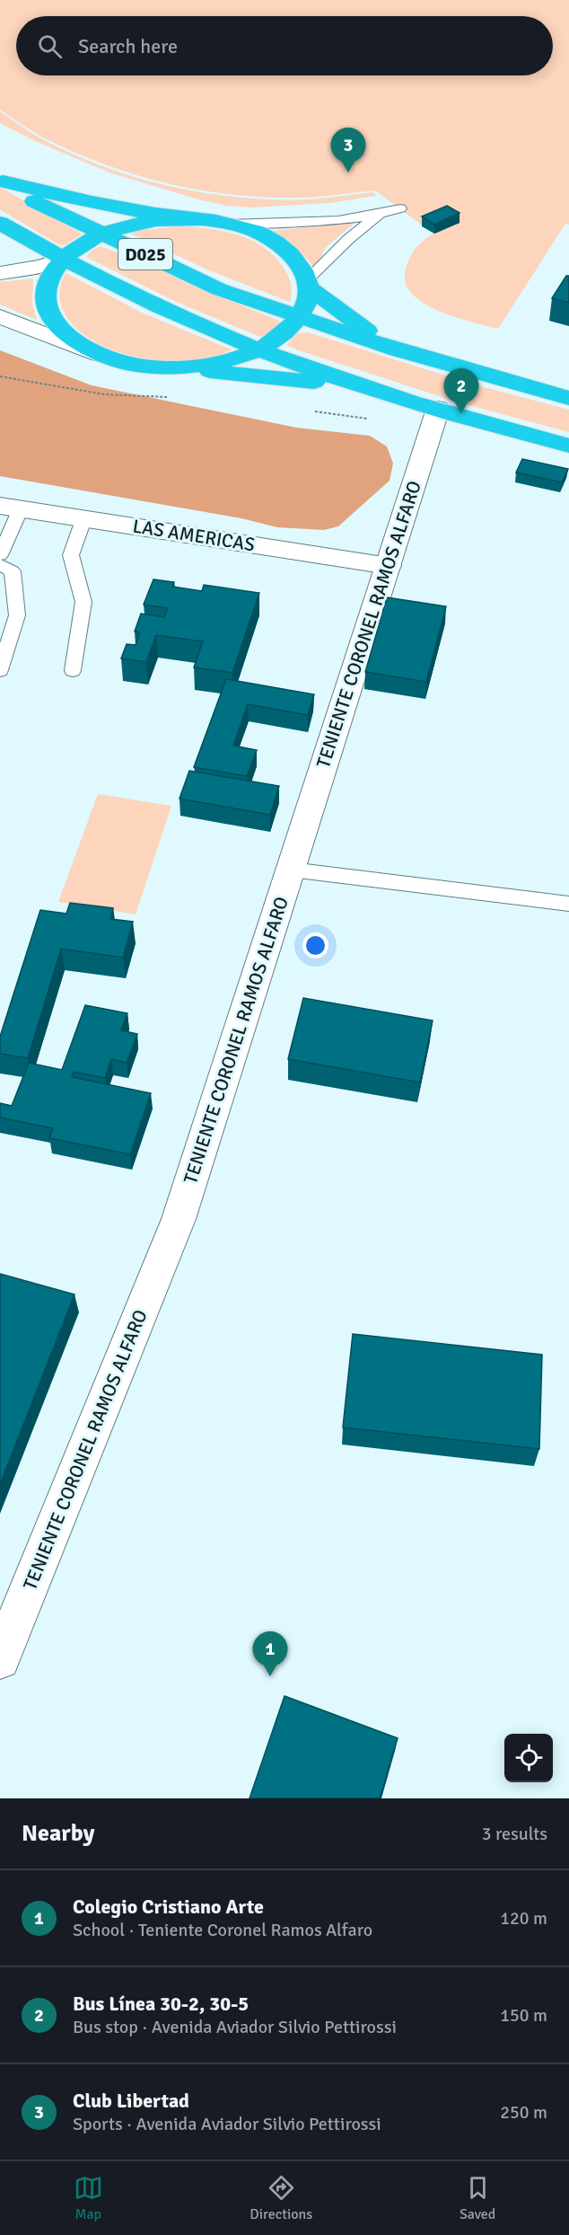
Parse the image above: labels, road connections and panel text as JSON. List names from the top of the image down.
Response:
{
  "streets": {
    "highway": ["D025"],
    "street": ["LAS AMERICAS", "TENIENTE CORONEL RAMOS ALFARO"]
  },
  "crossings": [
    ["D025", "TENIENTE CORONEL RAMOS ALFARO"],
    ["LAS AMERICAS", "TENIENTE CORONEL RAMOS ALFARO"]
  ],
  "page": {
    "search": "Search here",
    "pins": ["3", "2", "1"],
    "heading": ["Nearby", "3 results"],
    "list": [
      {
        "mark": "1",
        "name": "Colegio Cristiano Arte",
        "note": "School · Teniente Coronel Ramos Alfaro",
        "value": "120 m"
      },
      {
        "mark": "2",
        "name": "Bus Línea 30-2, 30-5",
        "note": "Bus stop · Avenida Aviador Silvio Pettirossi",
        "value": "150 m"
      },
      {
        "mark": "3",
        "name": "Club Libertad",
        "note": "Sports · Avenida Aviador Silvio Pettirossi",
        "value": "250 m"
      }
    ],
    "nav": ["Map", "Directions", "Saved"]
  }
}
